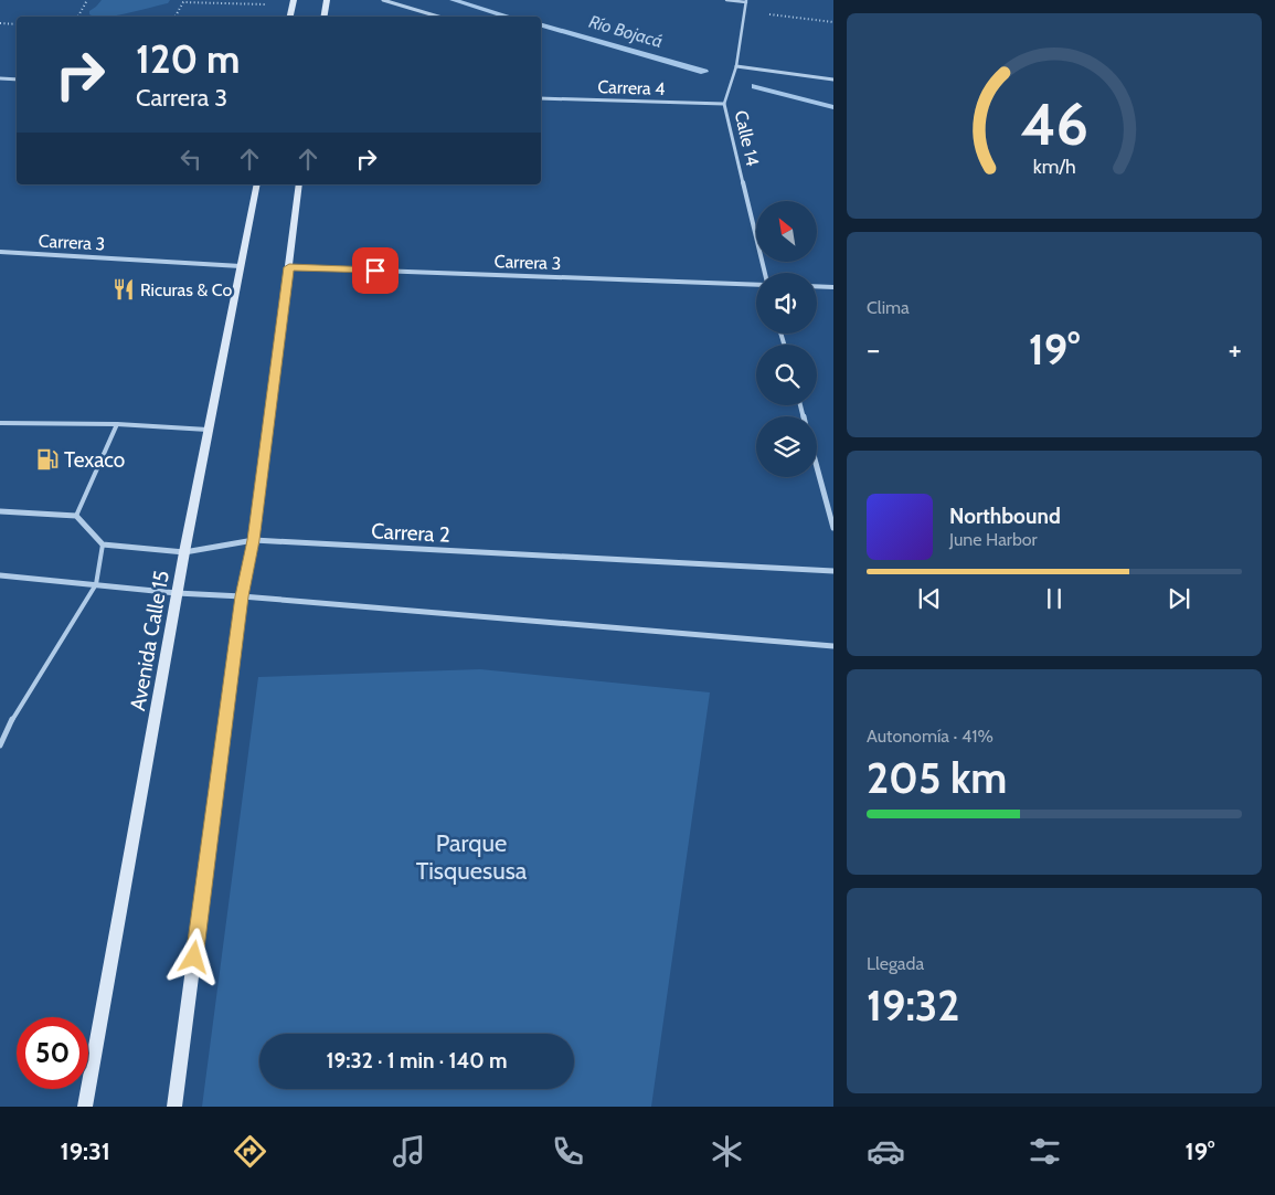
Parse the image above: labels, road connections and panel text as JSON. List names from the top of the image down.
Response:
{
  "streets": {
    "main road": ["Avenida Calle 15"],
    "street": [
      "Carrera 4",
      "Calle 14",
      "Carrera 3",
      "Carrera 2"
    ]
  },
  "crossings": [
    ["Carrera 4", "Calle 14"],
    ["Carrera 3", "Avenida Calle 15"],
    ["Carrera 2", "Avenida Calle 15"]
  ],
  "water": ["Río Bojacá"],
  "parks": ["Parque Tisquesusa"],
  "places": {
    "restaurant": ["Ricuras & Co"],
    "fuel station": ["Texaco"]
  },
  "north": "top left",
  "page": {
    "turn": ["120 m", "Carrera 3"],
    "tile": [
      "Clima",
      ["Autonomía · 41%", "205 km"],
      ["Llegada", "19:32"]
    ],
    "heat": ["−", "19°", "+"],
    "song": ["Northbound", "June Harbor"],
    "limit": "50",
    "trip": "19:32 · 1 min · 140 m",
    "tabs": ["19:31", "19°"],
    "gauge": ["46", "km/h"]
  }
}
